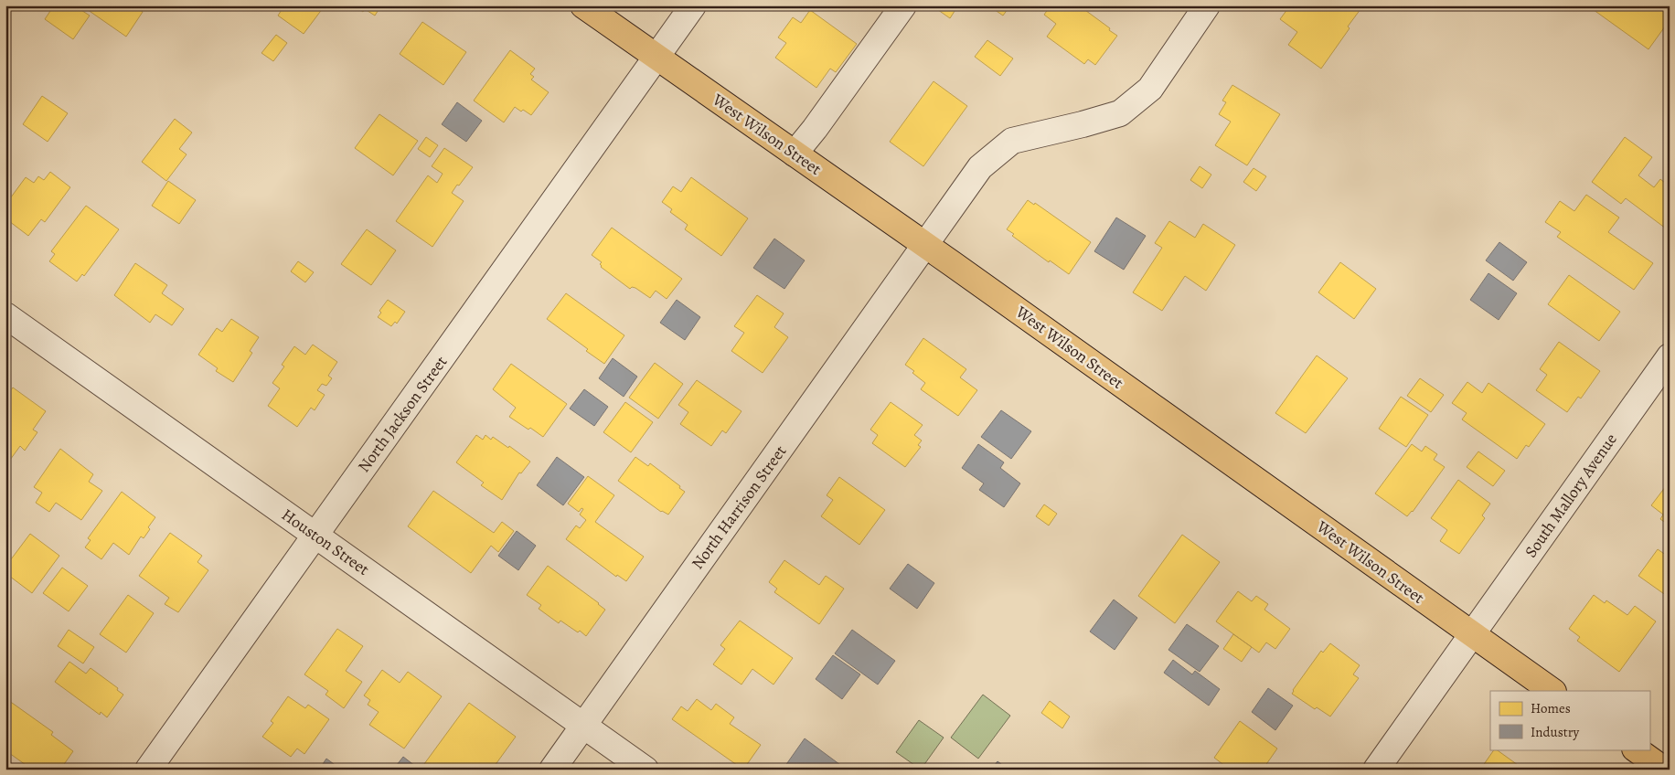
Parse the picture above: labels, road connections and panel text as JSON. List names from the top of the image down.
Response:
{
  "streets": {
    "main road": ["West Wilson Street"],
    "street": [
      "North Jackson Street",
      "South Mallory Avenue",
      "North Harrison Street",
      "Houston Street"
    ]
  },
  "crossings": [
    ["West Wilson Street", "North Jackson Street"],
    ["West Wilson Street", "South Mallory Avenue"],
    ["West Wilson Street", "North Harrison Street"],
    ["North Jackson Street", "Houston Street"],
    ["North Harrison Street", "Houston Street"]
  ],
  "legend": ["Homes", "Industry"]
}
